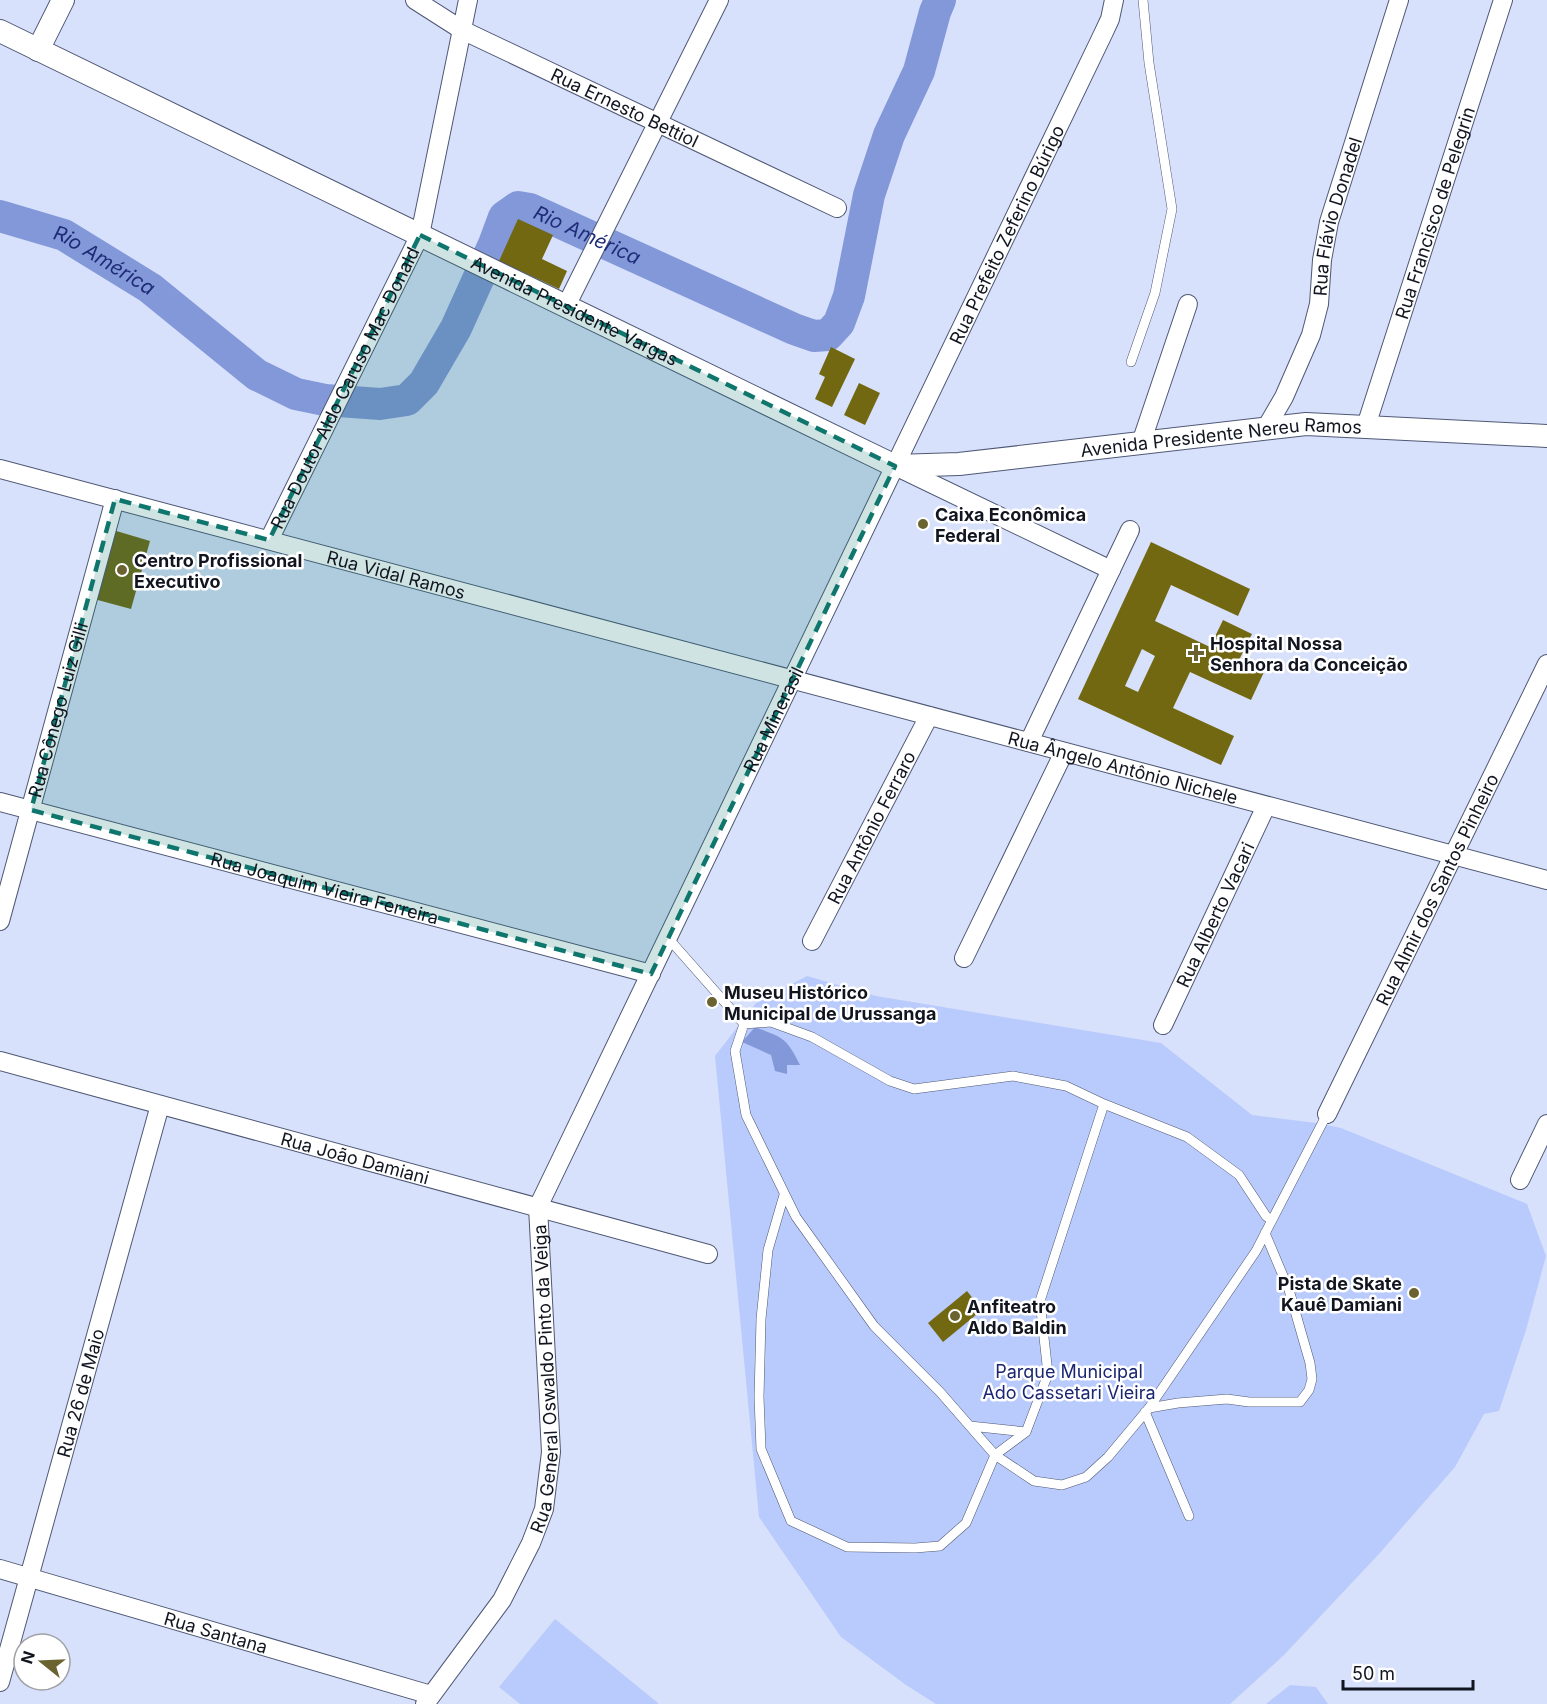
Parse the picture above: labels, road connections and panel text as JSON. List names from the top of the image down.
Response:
{
  "streets": {
    "street": [
      "Rua Ernesto Bettiol",
      "Rua Francisco de Pelegrin",
      "Rua Flávio Donadel",
      "Rua Prefeito Zeferino Búrigo",
      "Avenida Presidente Vargas",
      "Rua Doutor Aldo Caruso Mac Donald",
      "Avenida Presidente Nereu Ramos",
      "Rua Vidal Ramos",
      "Rua Cônego Luiz Gilli",
      "Rua Minerasil",
      "Rua Ângelo Antônio Nichele",
      "Rua Antônio Ferraro",
      "Rua Joaquim Vieira Ferreira",
      "Rua Almir dos Santos Pinheiro",
      "Rua Alberto Vacari",
      "Rua João Damiani",
      "Rua General Oswaldo Pinto da Veiga",
      "Rua 26 de Maio",
      "Rua Santana"
    ]
  },
  "crossings": [
    ["Rua Ernesto Bettiol", "Rua Doutor Aldo Caruso Mac Donald"],
    ["Rua Francisco de Pelegrin", "Avenida Presidente Nereu Ramos"],
    ["Rua Flávio Donadel", "Avenida Presidente Nereu Ramos"],
    ["Rua Prefeito Zeferino Búrigo", "Avenida Presidente Vargas"],
    ["Rua Prefeito Zeferino Búrigo", "Avenida Presidente Nereu Ramos"],
    ["Rua Prefeito Zeferino Búrigo", "Rua Minerasil"],
    ["Avenida Presidente Vargas", "Rua Doutor Aldo Caruso Mac Donald"],
    ["Avenida Presidente Vargas", "Avenida Presidente Nereu Ramos"],
    ["Avenida Presidente Vargas", "Rua Minerasil"],
    ["Rua Doutor Aldo Caruso Mac Donald", "Rua Vidal Ramos"],
    ["Avenida Presidente Nereu Ramos", "Rua Minerasil"],
    ["Rua Vidal Ramos", "Rua Cônego Luiz Gilli"],
    ["Rua Vidal Ramos", "Rua Minerasil"],
    ["Rua Vidal Ramos", "Rua Ângelo Antônio Nichele"],
    ["Rua Cônego Luiz Gilli", "Rua Joaquim Vieira Ferreira"],
    ["Rua Minerasil", "Rua Ângelo Antônio Nichele"],
    ["Rua Minerasil", "Rua Joaquim Vieira Ferreira"],
    ["Rua Minerasil", "Rua General Oswaldo Pinto da Veiga"],
    ["Rua Ângelo Antônio Nichele", "Rua Antônio Ferraro"],
    ["Rua Ângelo Antônio Nichele", "Rua Almir dos Santos Pinheiro"],
    ["Rua Ângelo Antônio Nichele", "Rua Alberto Vacari"],
    ["Rua Joaquim Vieira Ferreira", "Rua General Oswaldo Pinto da Veiga"],
    ["Rua João Damiani", "Rua General Oswaldo Pinto da Veiga"],
    ["Rua João Damiani", "Rua 26 de Maio"],
    ["Rua General Oswaldo Pinto da Veiga", "Rua Santana"],
    ["Rua 26 de Maio", "Rua Santana"]
  ],
  "water": ["Rio América"],
  "parks": ["Parque Municipal Ado Cassetari Vieira"],
  "places": {
    "other": [
      "Caixa Econômica Federal",
      "Centro Profissional Executivo",
      "Museu Histórico Municipal de Urussanga",
      "Pista de Skate Kauê Damiani",
      "Anfiteatro Aldo Baldin"
    ],
    "health": ["Hospital Nossa Senhora da Conceição"]
  },
  "scale_bar": "50 m",
  "north": "left"
}
